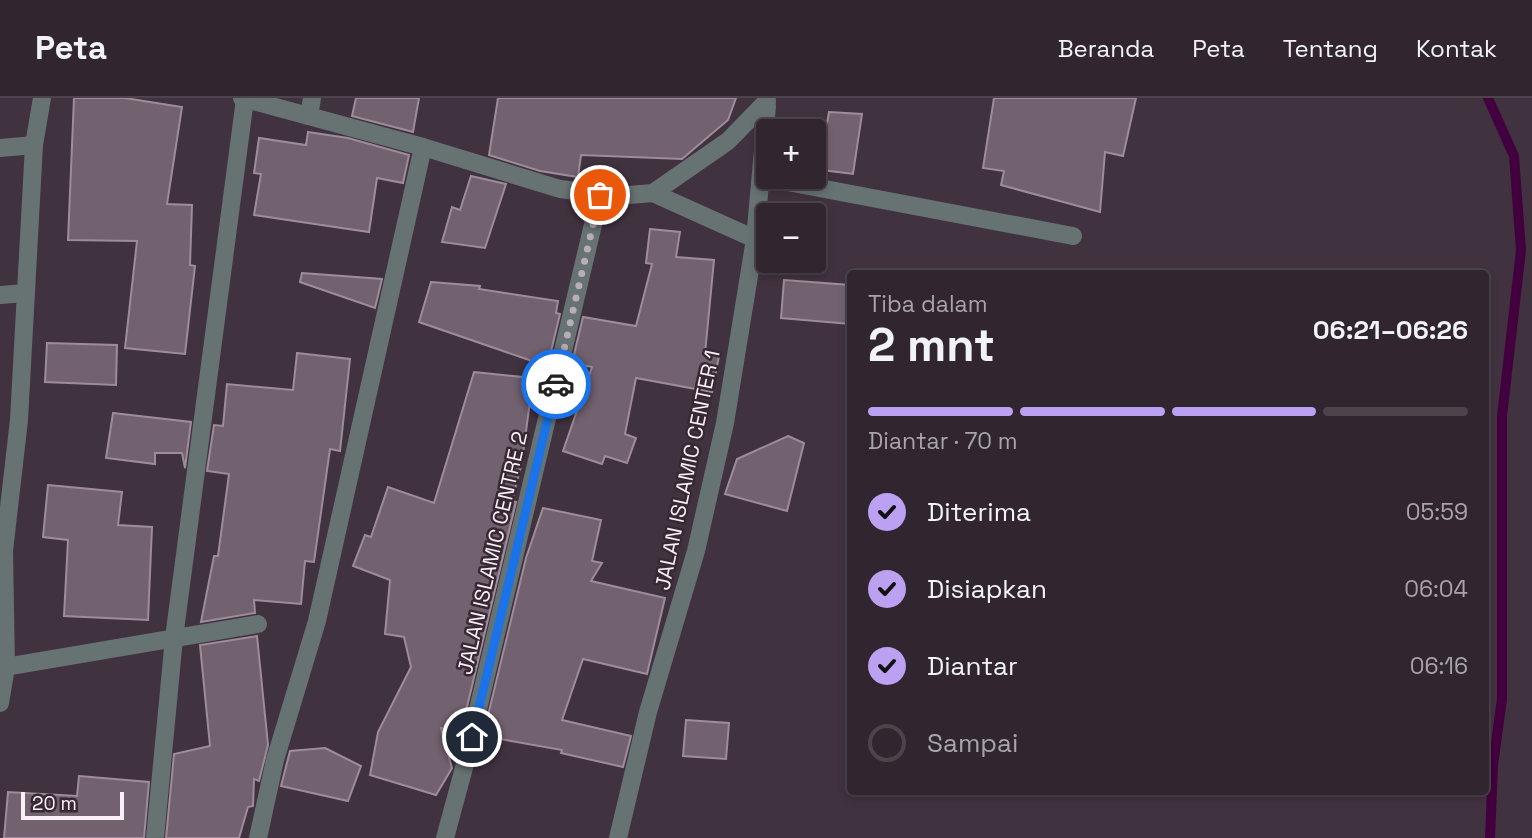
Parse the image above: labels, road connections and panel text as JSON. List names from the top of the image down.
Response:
{
  "streets": {
    "street": ["JALAN ISLAMIC CENTER 1", "JALAN ISLAMIC CENTRE 2"]
  },
  "scale_bar": "20 m",
  "page": {
    "header": "Peta",
    "nav": [
      "Beranda",
      "Peta",
      "Tentang",
      "Kontak"
    ],
    "map_buttons": ["+", "−"],
    "heading": ["2 mnt", "Tiba dalam", "06:21–06:26"],
    "bar": "Diantar · 70 m",
    "list": [
      ["Diterima", "05:59"],
      ["Disiapkan", "06:04"],
      ["Diantar", "06:16"],
      "Sampai"
    ],
    "scale": "20 m"
  }
}
